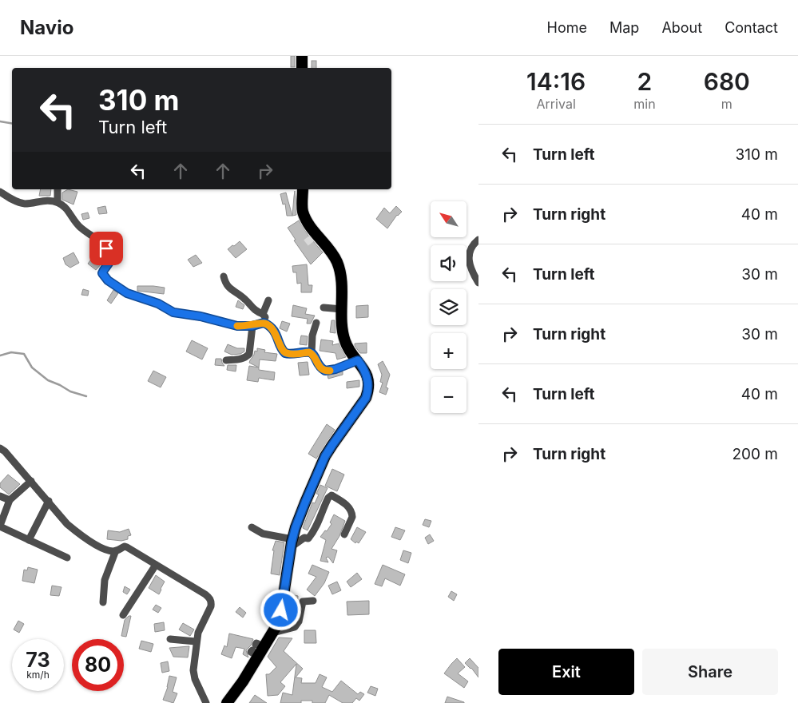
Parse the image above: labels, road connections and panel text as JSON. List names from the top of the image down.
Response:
{
  "north": "top left",
  "page": {
    "header": "Navio",
    "nav": [
      "Home",
      "Map",
      "About",
      "Contact"
    ],
    "eta": [
      "14:16",
      "Arrival",
      "2",
      "min",
      "680",
      "m"
    ],
    "turn": ["310 m", "Turn left"],
    "list": [
      {
        "name": "Turn left",
        "value": "310 m"
      },
      {
        "name": "Turn right",
        "value": "40 m"
      },
      {
        "name": "Turn left",
        "value": "30 m"
      },
      {
        "name": "Turn right",
        "value": "30 m"
      },
      {
        "name": "Turn left",
        "value": "40 m"
      },
      {
        "name": "Turn right",
        "value": "200 m"
      }
    ],
    "map_buttons": ["+", "−"],
    "speed": "73 km/h",
    "limit": "80",
    "buttons": ["Exit", "Share"]
  }
}
